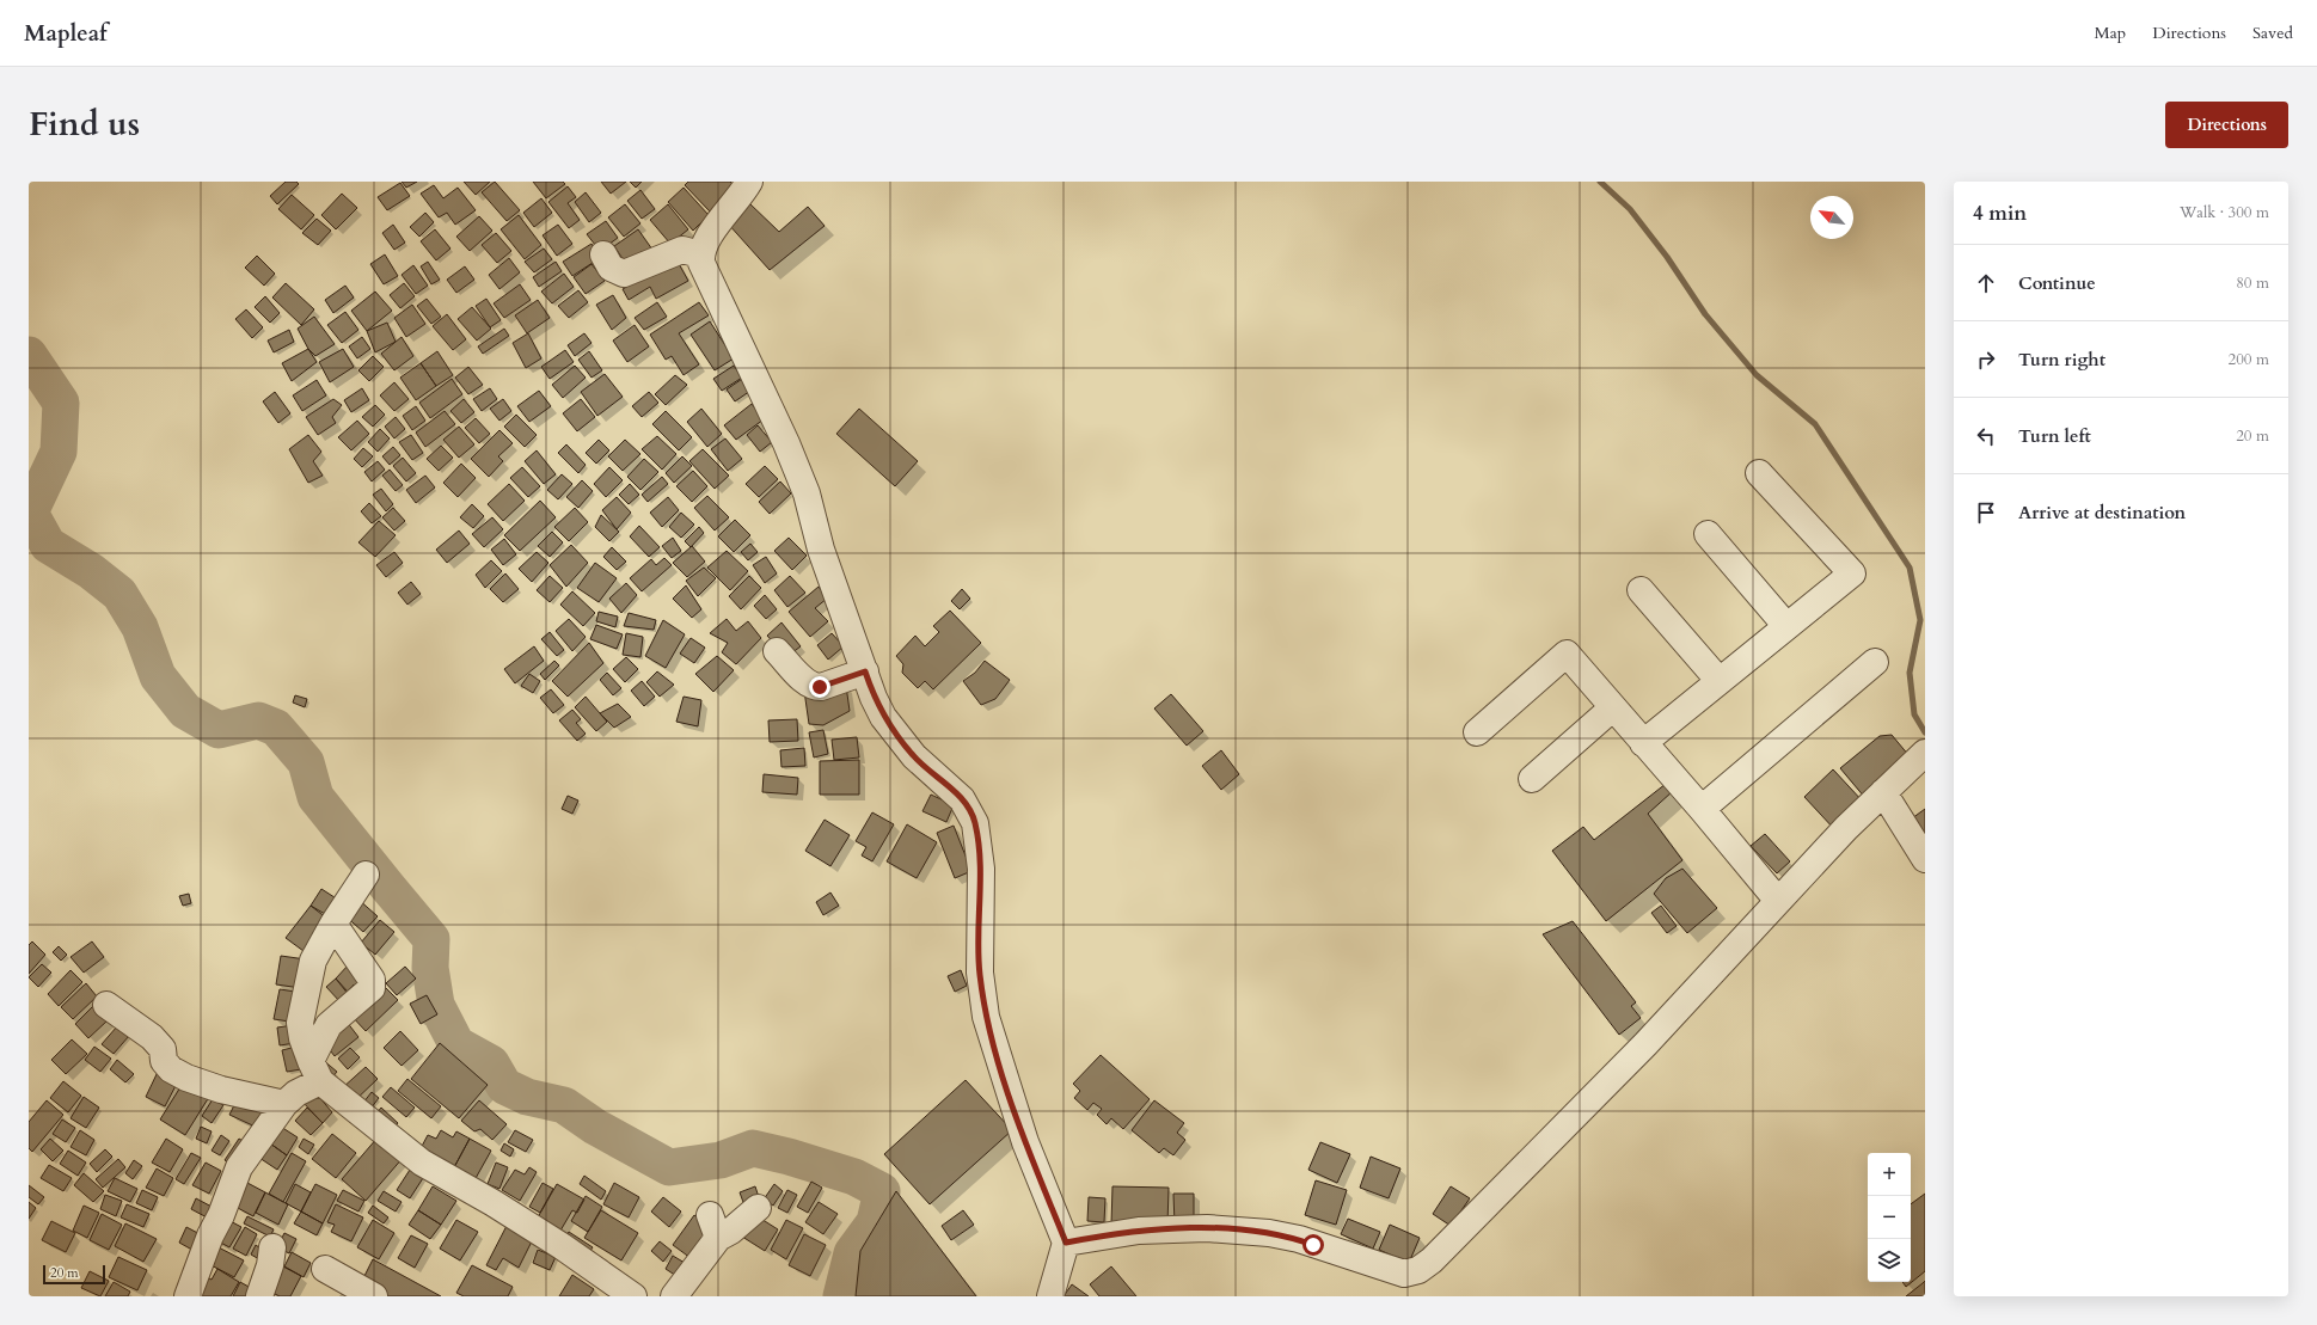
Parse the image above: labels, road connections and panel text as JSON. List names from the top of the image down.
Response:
{
  "scale_bar": "20 m",
  "north": "top left",
  "page": {
    "header": "Mapleaf",
    "nav": ["Map", "Directions", "Saved"],
    "title": "Find us",
    "buttons": "Directions",
    "heading": ["4 min", "Walk · 300 m"],
    "list": [
      ["Continue", "80 m"],
      ["Turn right", "200 m"],
      ["Turn left", "20 m"],
      "Arrive at destination"
    ],
    "map_buttons": ["+", "−"],
    "scale": "20 m"
  }
}
